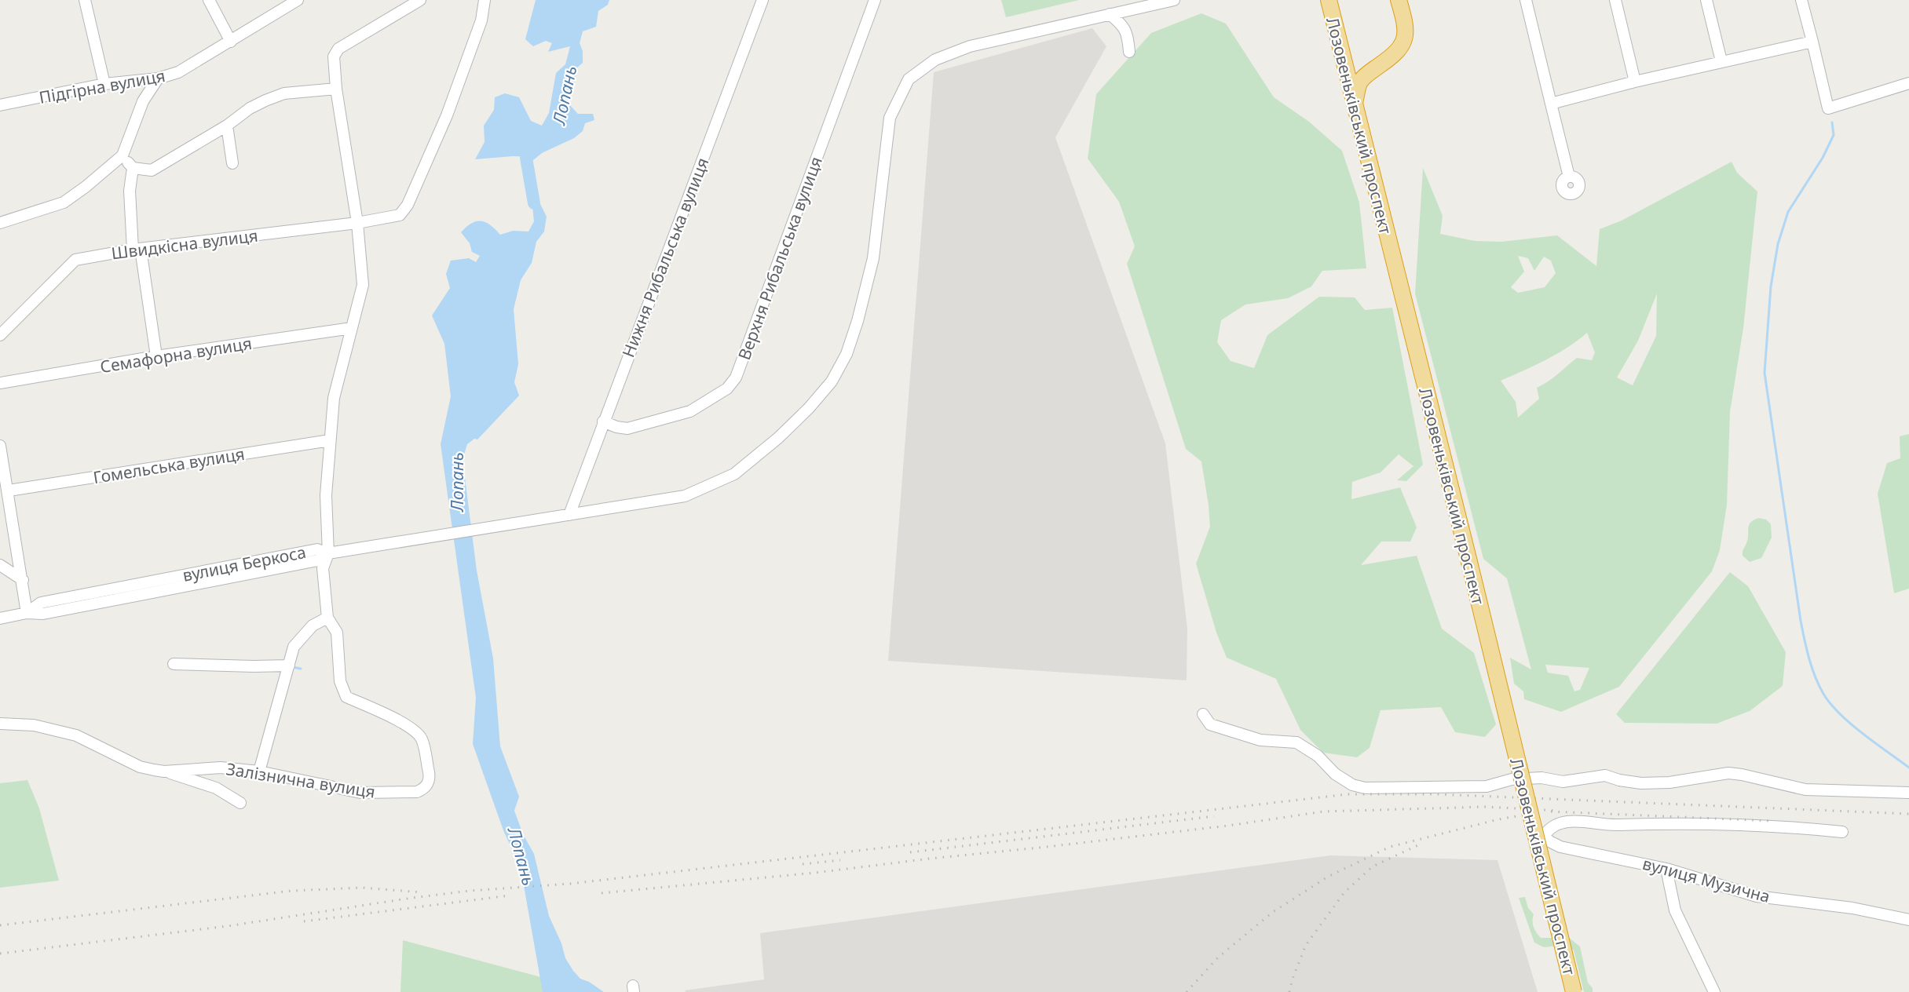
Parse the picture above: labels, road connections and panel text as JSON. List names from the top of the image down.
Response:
{
  "streets": {
    "highway": ["Лозовеньківський проспект"],
    "street": [
      "Підгірна вулиця",
      "Швидкісна вулиця",
      "Нижня Рибальська вулиця",
      "Верхня Рибальська вулиця",
      "Семафорна вулиця",
      "Гомельська вулиця",
      "вулиця Беркоса",
      "Залізнична вулиця",
      "вулиця Музична"
    ]
  },
  "crossings": [
    ["Нижня Рибальська вулиця", "Верхня Рибальська вулиця"],
    ["Нижня Рибальська вулиця", "вулиця Беркоса"]
  ],
  "water": ["Лопань"]
}
